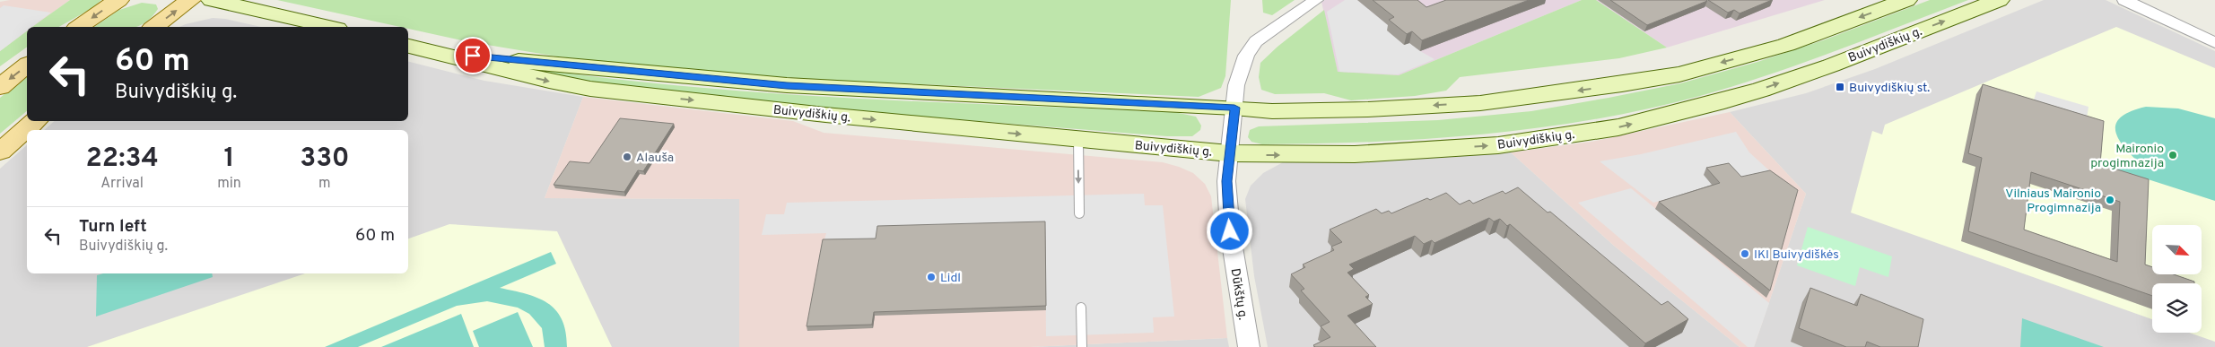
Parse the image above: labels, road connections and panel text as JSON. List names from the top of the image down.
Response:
{
  "streets": {
    "main road": ["Buivydiškių g."],
    "street": ["Dūkštų g."]
  },
  "crossings": [
    ["Buivydiškių g.", "Dūkštų g."]
  ],
  "places": {
    "transit": ["Buivydiškių st."],
    "other": [
      "Maironio progimnazija",
      "Alauša",
      "Vilniaus Maironio Progimnazija",
      "IKI Buivydiškės",
      "Lidl"
    ]
  },
  "north": "bottom right",
  "page": {
    "turn": ["60 m", "Buivydiškių g."],
    "eta": [
      "22:34",
      "Arrival",
      "1",
      "min",
      "330",
      "m"
    ],
    "list": [
      {
        "name": "Turn left",
        "note": "Buivydiškių g.",
        "value": "60 m"
      }
    ]
  }
}
